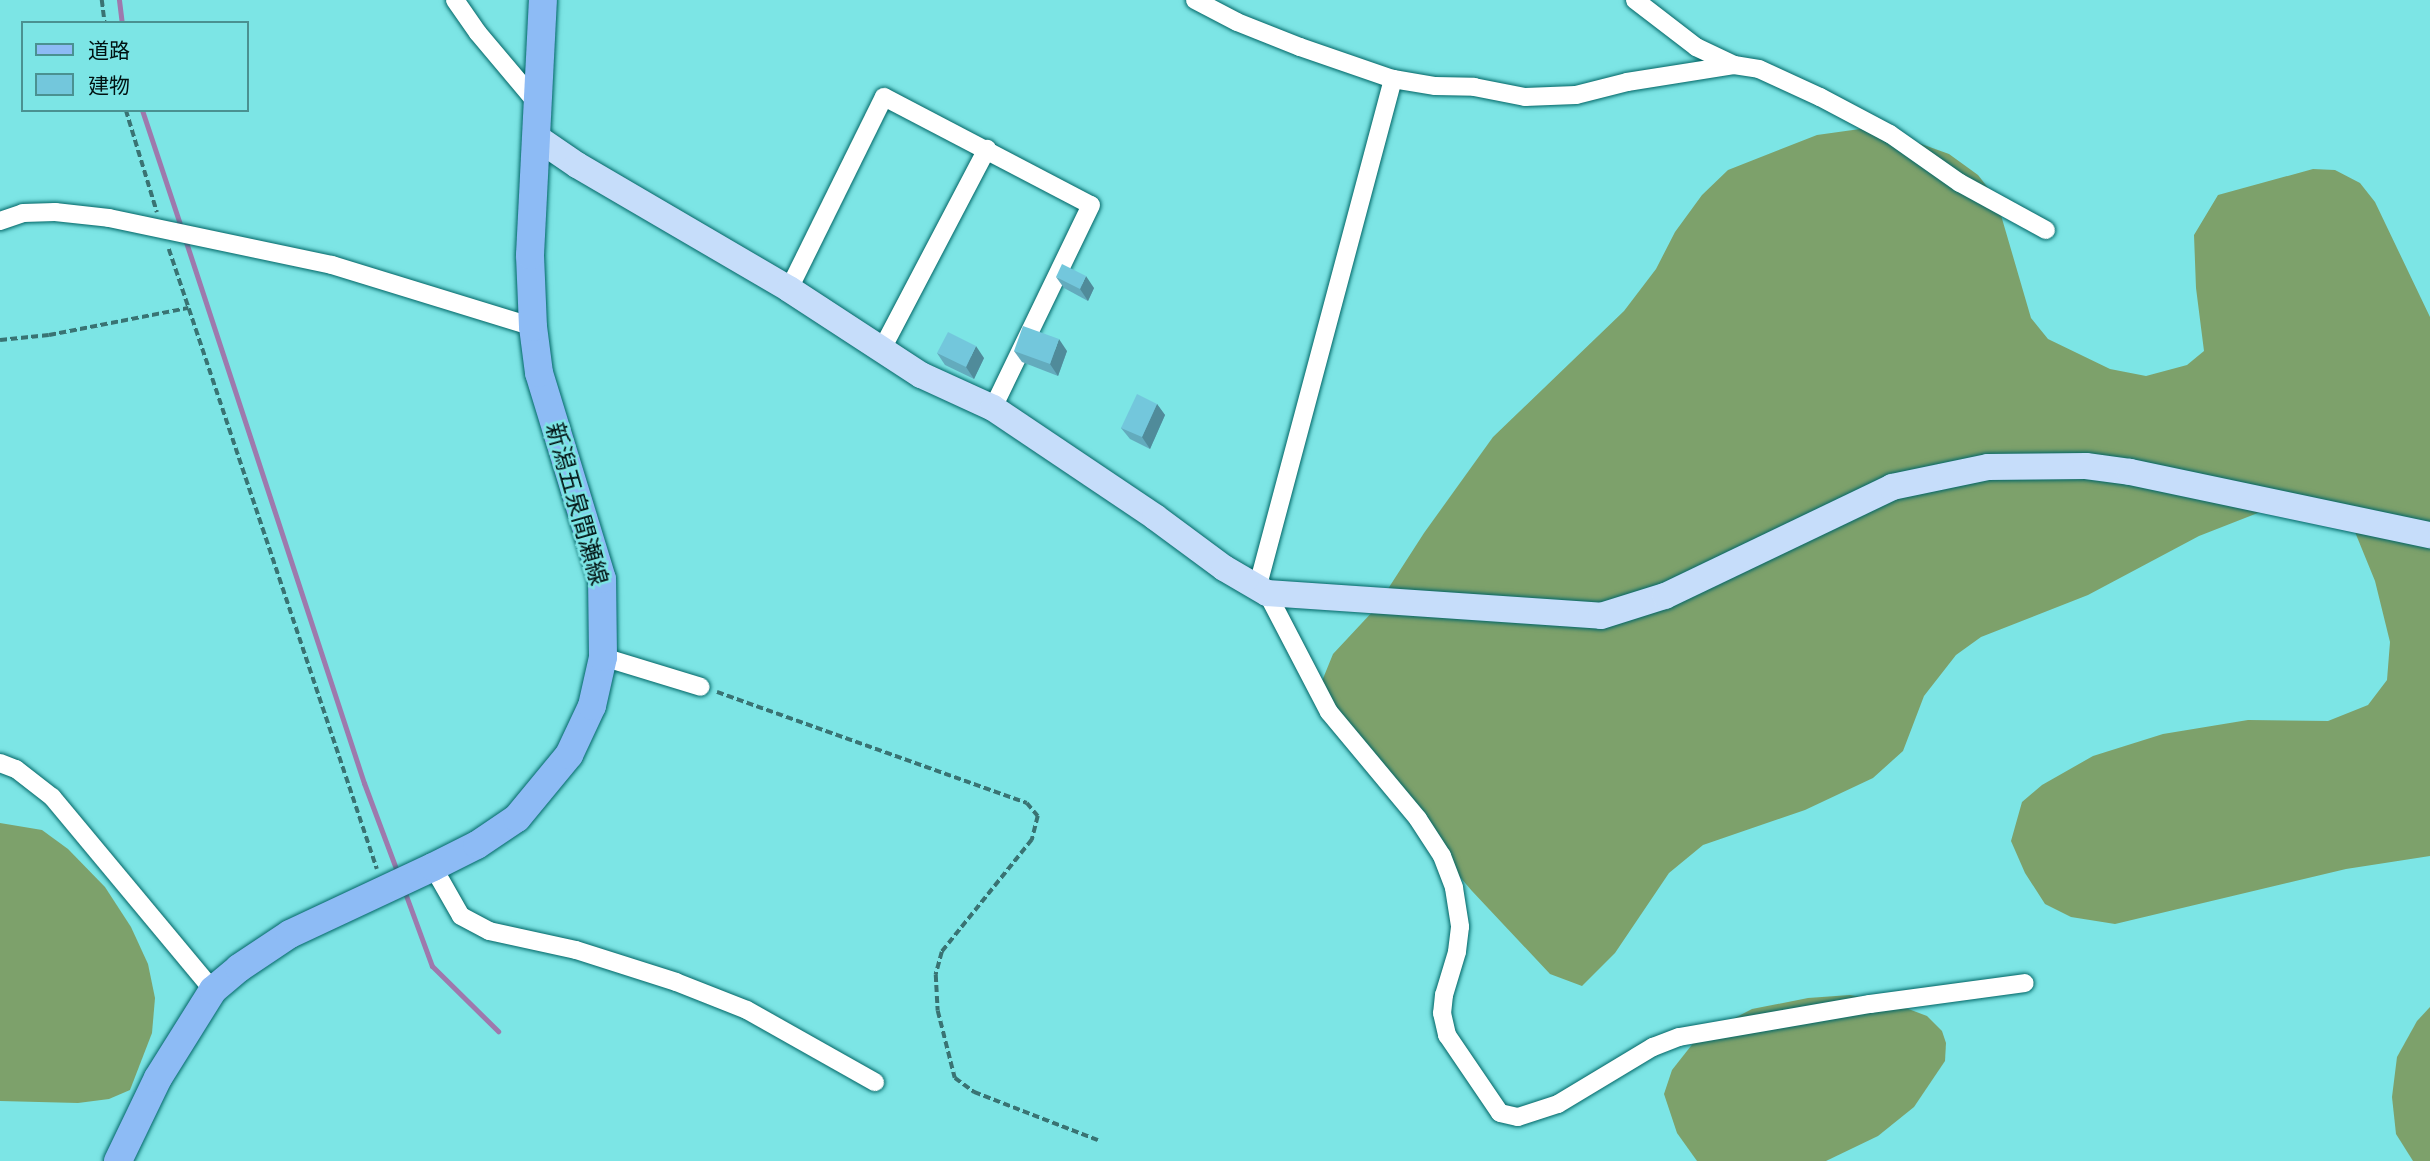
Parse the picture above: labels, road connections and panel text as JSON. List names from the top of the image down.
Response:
{
  "streets": {
    "main road": ["新潟五泉間瀬線"]
  },
  "legend": ["道路", "建物"]
}
